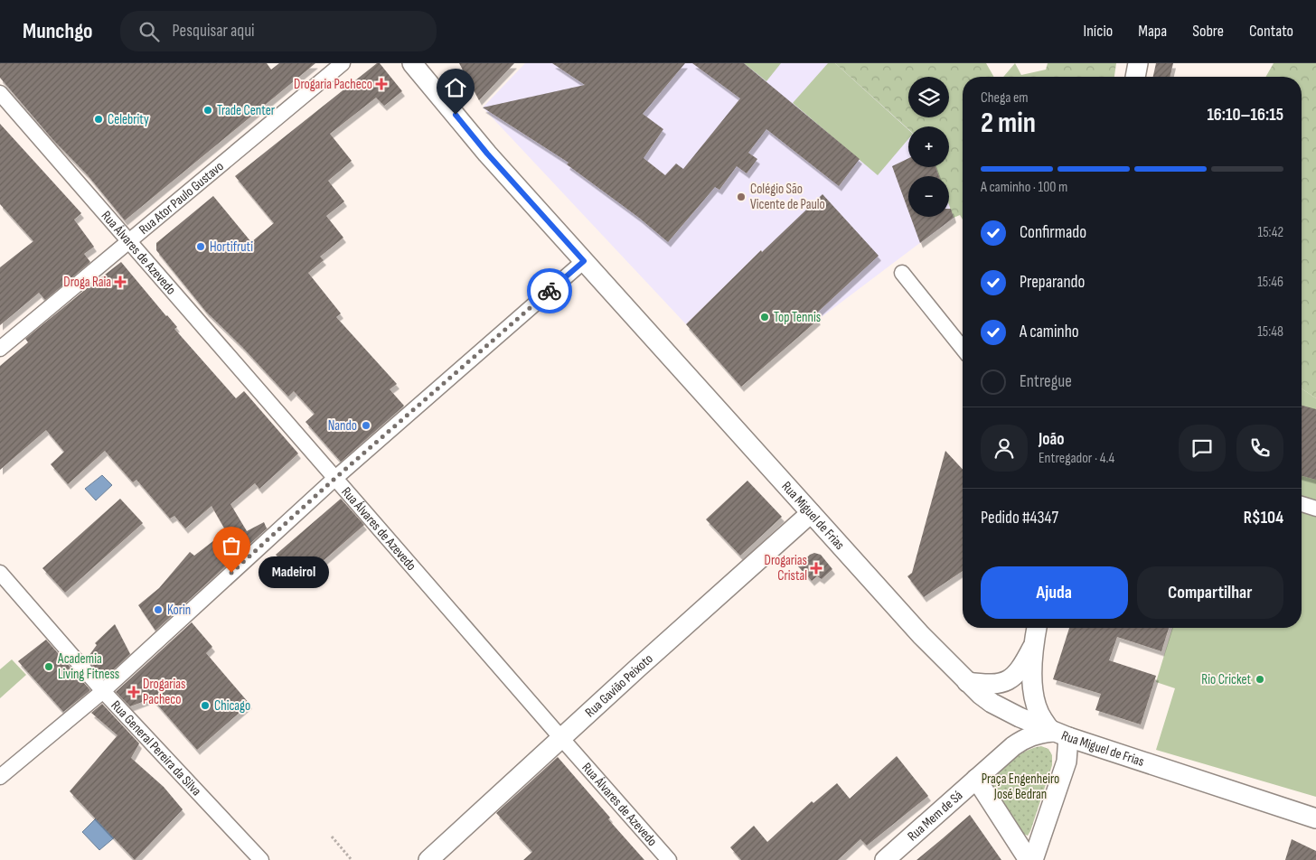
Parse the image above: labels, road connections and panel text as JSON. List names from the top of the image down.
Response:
{
  "streets": {
    "main road": ["Rua Miguel de Frias", "Rua Gavião Peixoto", "Rua Mem de Sá"],
    "street": ["Rua Ator Paulo Gustavo", "Rua Álvares de Azevedo", "Rua General Pereira da Silva"]
  },
  "crossings": [
    ["Rua Ator Paulo Gustavo", "Rua Álvares de Azevedo"],
    ["Rua Álvares de Azevedo", "Rua Gavião Peixoto"],
    ["Rua Miguel de Frias", "Rua Gavião Peixoto"],
    ["Rua Miguel de Frias", "Rua Mem de Sá"]
  ],
  "parks": ["Praça Engenheiro José Bedran"],
  "places": {
    "health": [
      "Drogaria Pacheco",
      "Droga Raia",
      "Drogarias Cristal",
      "Drogarias Pacheco"
    ],
    "other": [
      "Trade Center",
      "Celebrity",
      "Colégio São Vicente de Paulo",
      "Hortifruti",
      "Top Tennis",
      "Nando",
      "Madeirol",
      "Korin",
      "Academia Living Fitness",
      "Rio Cricket",
      "Chicago"
    ]
  },
  "page": {
    "header": "Munchgo",
    "search": "Pesquisar aqui",
    "nav": [
      "Início",
      "Mapa",
      "Sobre",
      "Contato"
    ],
    "map_buttons": ["+", "−"],
    "heading": ["2 min", "Chega em", "16:10–16:15"],
    "panel": [
      "João",
      "Entregador · 4.4",
      "Pedido #4347",
      "R$104"
    ],
    "bar": "A caminho · 100 m",
    "list": [
      ["Confirmado", "15:42"],
      ["Preparando", "15:46"],
      ["A caminho", "15:48"],
      "Entregue"
    ],
    "bubble": "Madeirol",
    "buttons": ["Ajuda", "Compartilhar"]
  }
}
